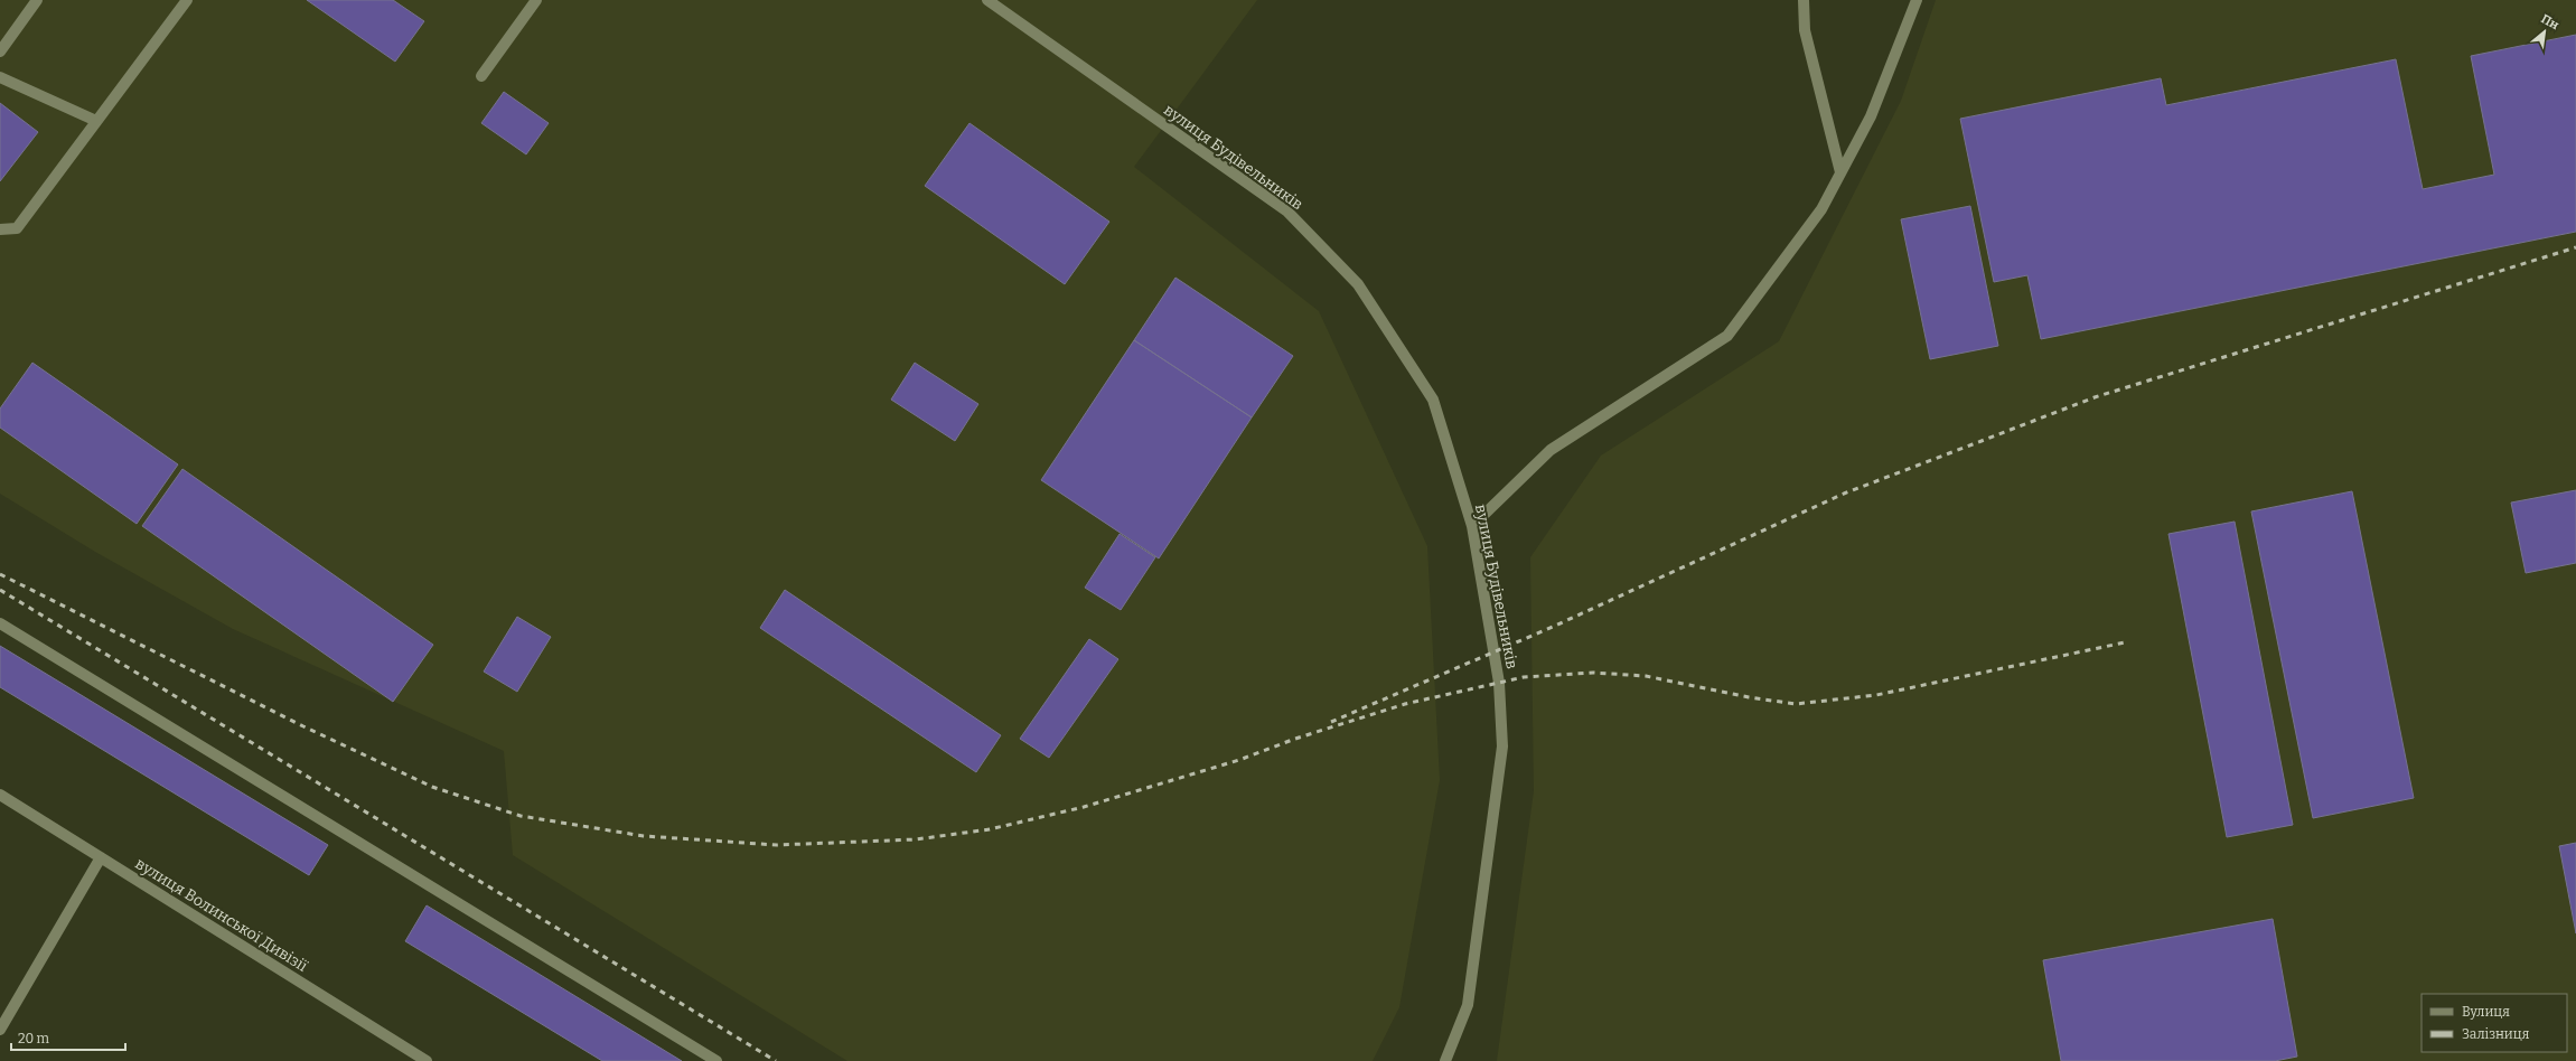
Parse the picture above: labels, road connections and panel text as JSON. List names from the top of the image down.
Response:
{
  "streets": {
    "street": ["вулиця Будівельників", "вулиця Волинської Дивізії"]
  },
  "legend": ["Вулиця", "Залізниця"],
  "scale_bar": "20 m",
  "north": "top right"
}
